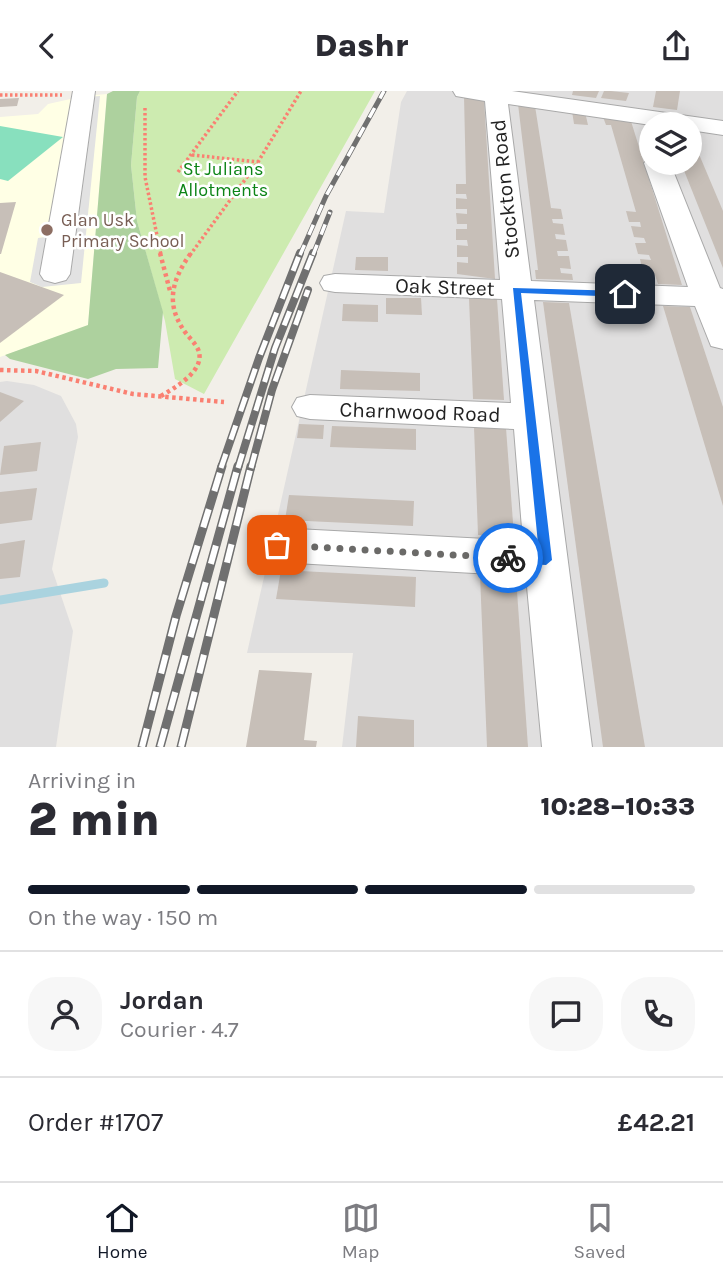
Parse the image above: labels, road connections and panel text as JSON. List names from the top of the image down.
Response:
{
  "streets": {
    "street": ["Stockton Road", "Oak Street", "Charnwood Road"]
  },
  "crossings": [
    ["Stockton Road", "Oak Street"],
    ["Stockton Road", "Charnwood Road"]
  ],
  "parks": ["St Julians Allotments"],
  "places": ["Glan Usk Primary School"],
  "page": {
    "header": "Dashr",
    "heading": ["2 min", "Arriving in", "10:28–10:33"],
    "panel": [
      "Jordan",
      "Courier · 4.7",
      "Order #1707",
      "£42.21"
    ],
    "bar": "On the way · 150 m",
    "tabs": ["Home", "Map", "Saved"]
  }
}
